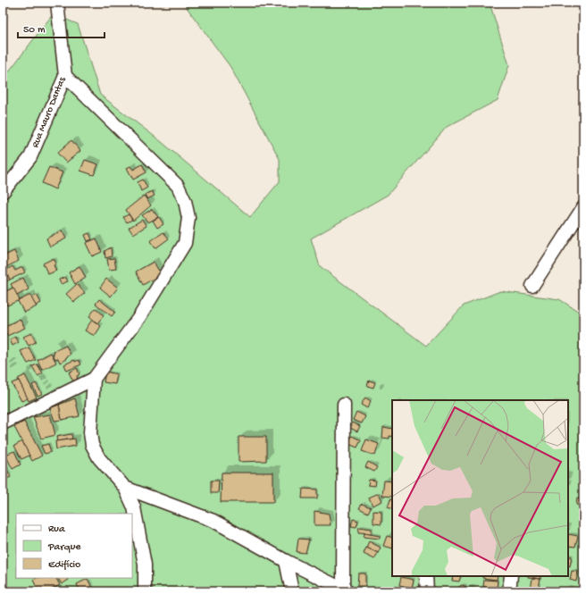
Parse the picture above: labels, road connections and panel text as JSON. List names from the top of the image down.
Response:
{
  "streets": {
    "street": ["Rua Mauro Dantas"]
  },
  "legend": ["Rua", "Parque", "Edifício"],
  "scale_bar": "50 m"
}
